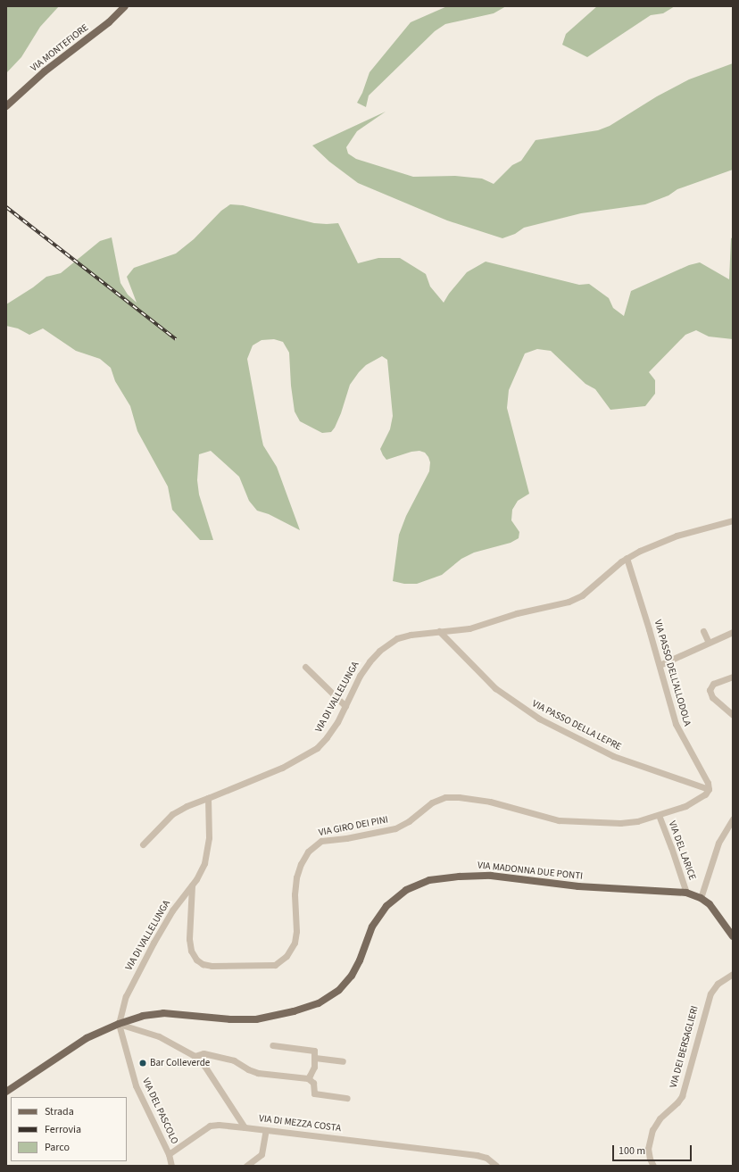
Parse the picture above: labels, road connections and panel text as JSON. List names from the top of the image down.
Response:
{
  "streets": {
    "main road": ["VIA MONTEFIORE", "VIA MADONNA DUE PONTI"],
    "street": [
      "VIA PASSO DELL'ALLODOLA",
      "VIA DI VALLELUNGA",
      "VIA PASSO DELLA LEPRE",
      "VIA GIRO DEI PINI",
      "VIA DEL LARICE",
      "VIA DEI BERSAGLIERI",
      "VIA DEL PASCOLO",
      "VIA DI MEZZA COSTA"
    ]
  },
  "crossings": [
    ["VIA PASSO DELL'ALLODOLA", "VIA DI VALLELUNGA"],
    ["VIA PASSO DELL'ALLODOLA", "VIA PASSO DELLA LEPRE"],
    ["VIA PASSO DELL'ALLODOLA", "VIA GIRO DEI PINI"],
    ["VIA DI VALLELUNGA", "VIA PASSO DELLA LEPRE"],
    ["VIA DI VALLELUNGA", "VIA GIRO DEI PINI"],
    ["VIA DI VALLELUNGA", "VIA MADONNA DUE PONTI"],
    ["VIA DI VALLELUNGA", "VIA DEL PASCOLO"],
    ["VIA DI VALLELUNGA", "VIA DI MEZZA COSTA"],
    ["VIA PASSO DELLA LEPRE", "VIA GIRO DEI PINI"],
    ["VIA GIRO DEI PINI", "VIA DEL LARICE"],
    ["VIA DEL LARICE", "VIA MADONNA DUE PONTI"],
    ["VIA MADONNA DUE PONTI", "VIA DEL PASCOLO"],
    ["VIA MADONNA DUE PONTI", "VIA DI MEZZA COSTA"],
    ["VIA DEL PASCOLO", "VIA DI MEZZA COSTA"]
  ],
  "places": ["Bar Colleverde"],
  "legend": ["Strada", "Ferrovia", "Parco"],
  "scale_bar": "100 m"
}
